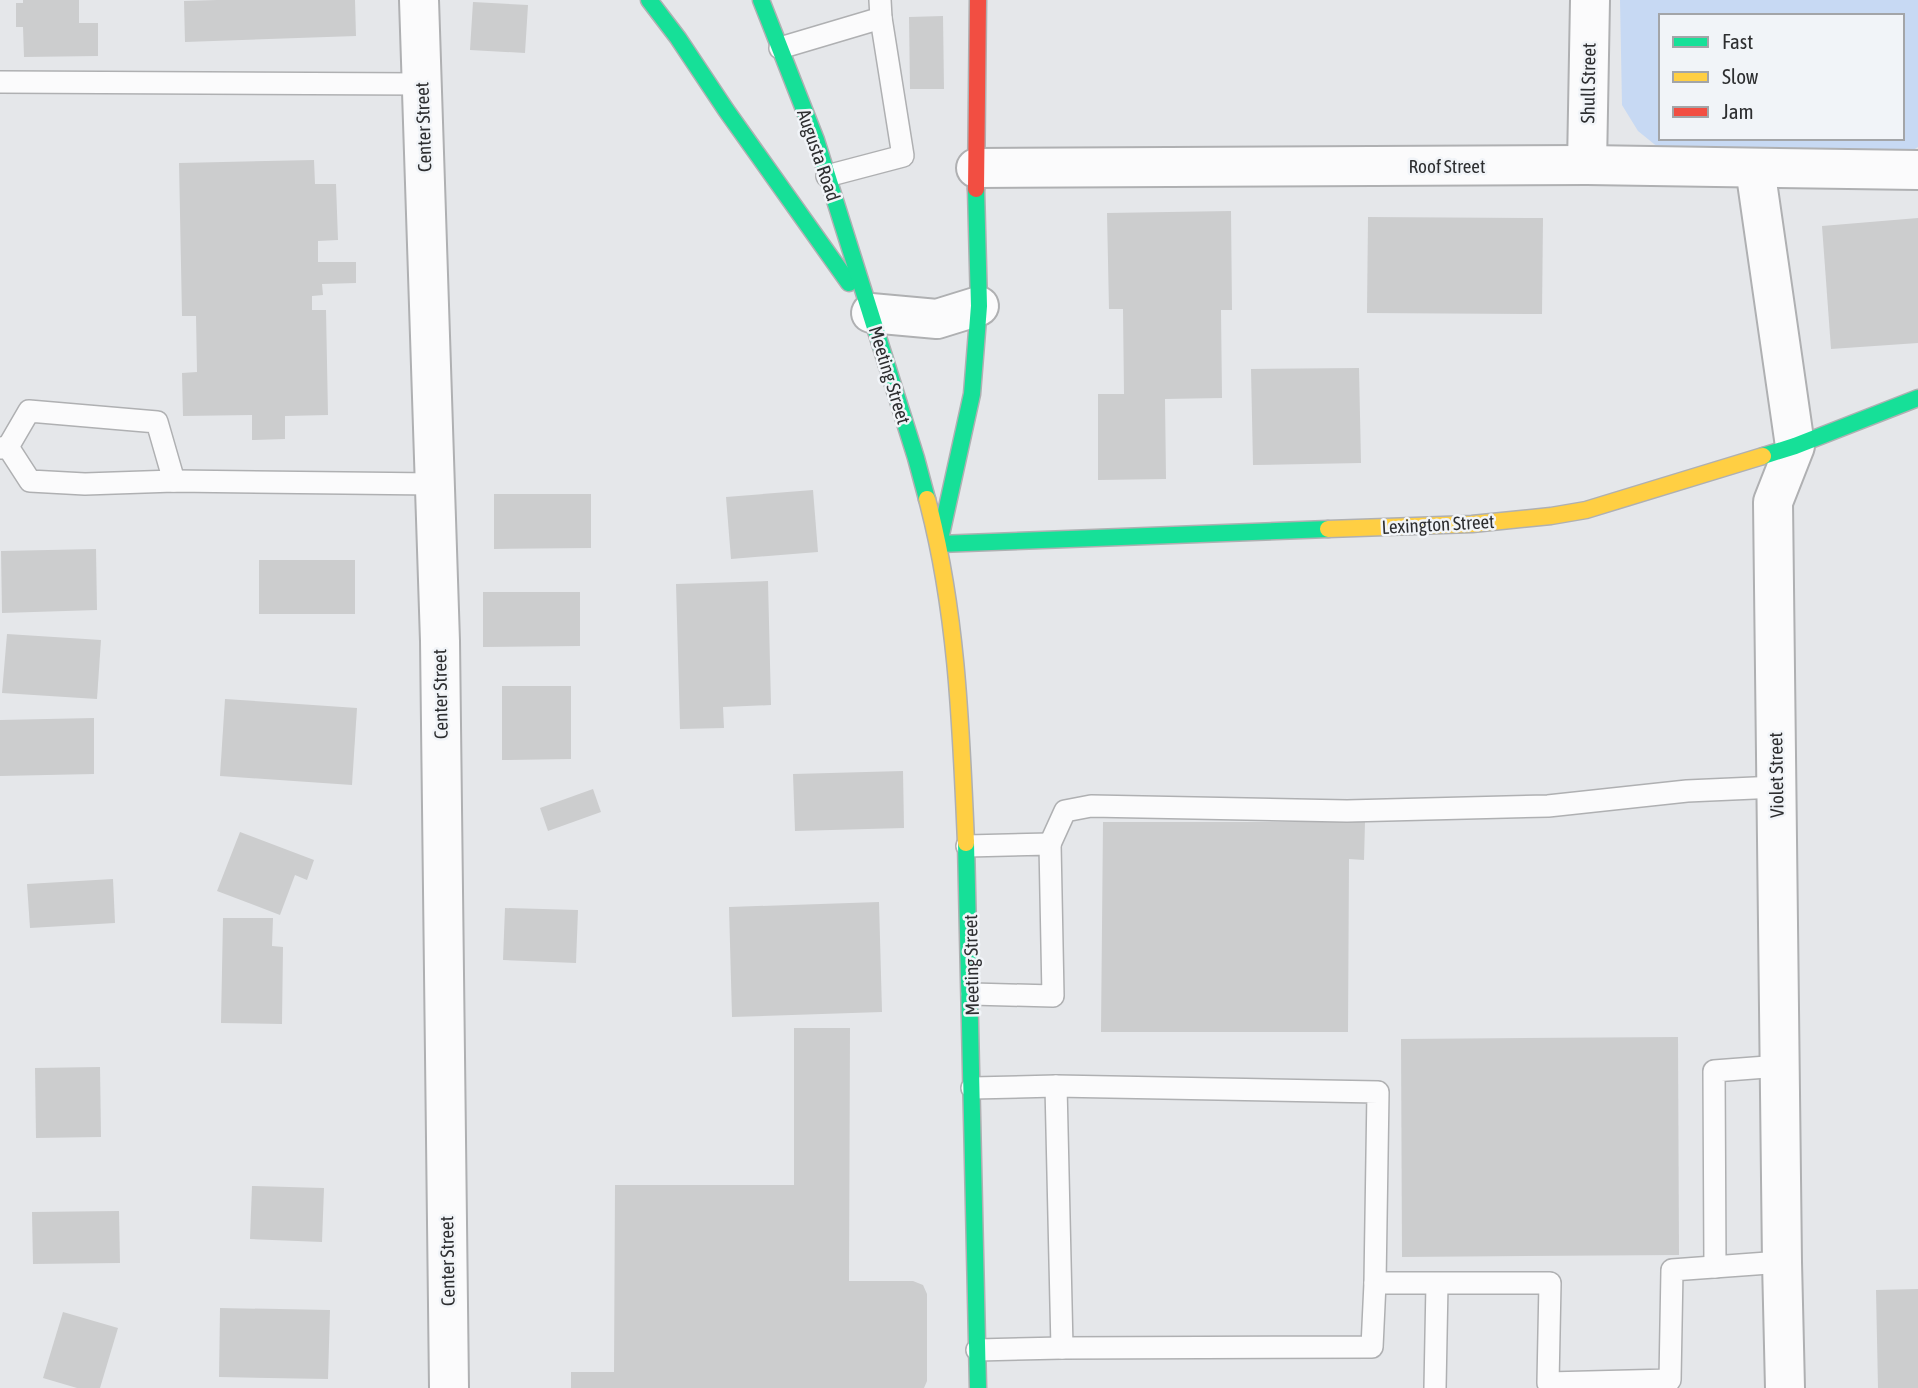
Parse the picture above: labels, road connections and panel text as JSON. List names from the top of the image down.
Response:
{
  "streets": {
    "main road": ["Augusta Road", "Meeting Street", "Lexington Street"],
    "street": [
      "Shull Street",
      "Center Street",
      "Roof Street",
      "Violet Street"
    ]
  },
  "crossings": [
    ["Shull Street", "Roof Street"],
    ["Augusta Road", "Meeting Street"],
    ["Roof Street", "Meeting Street"],
    ["Roof Street", "Violet Street"],
    ["Meeting Street", "Lexington Street"],
    ["Lexington Street", "Violet Street"]
  ],
  "legend": ["Fast", "Slow", "Jam"]
}
